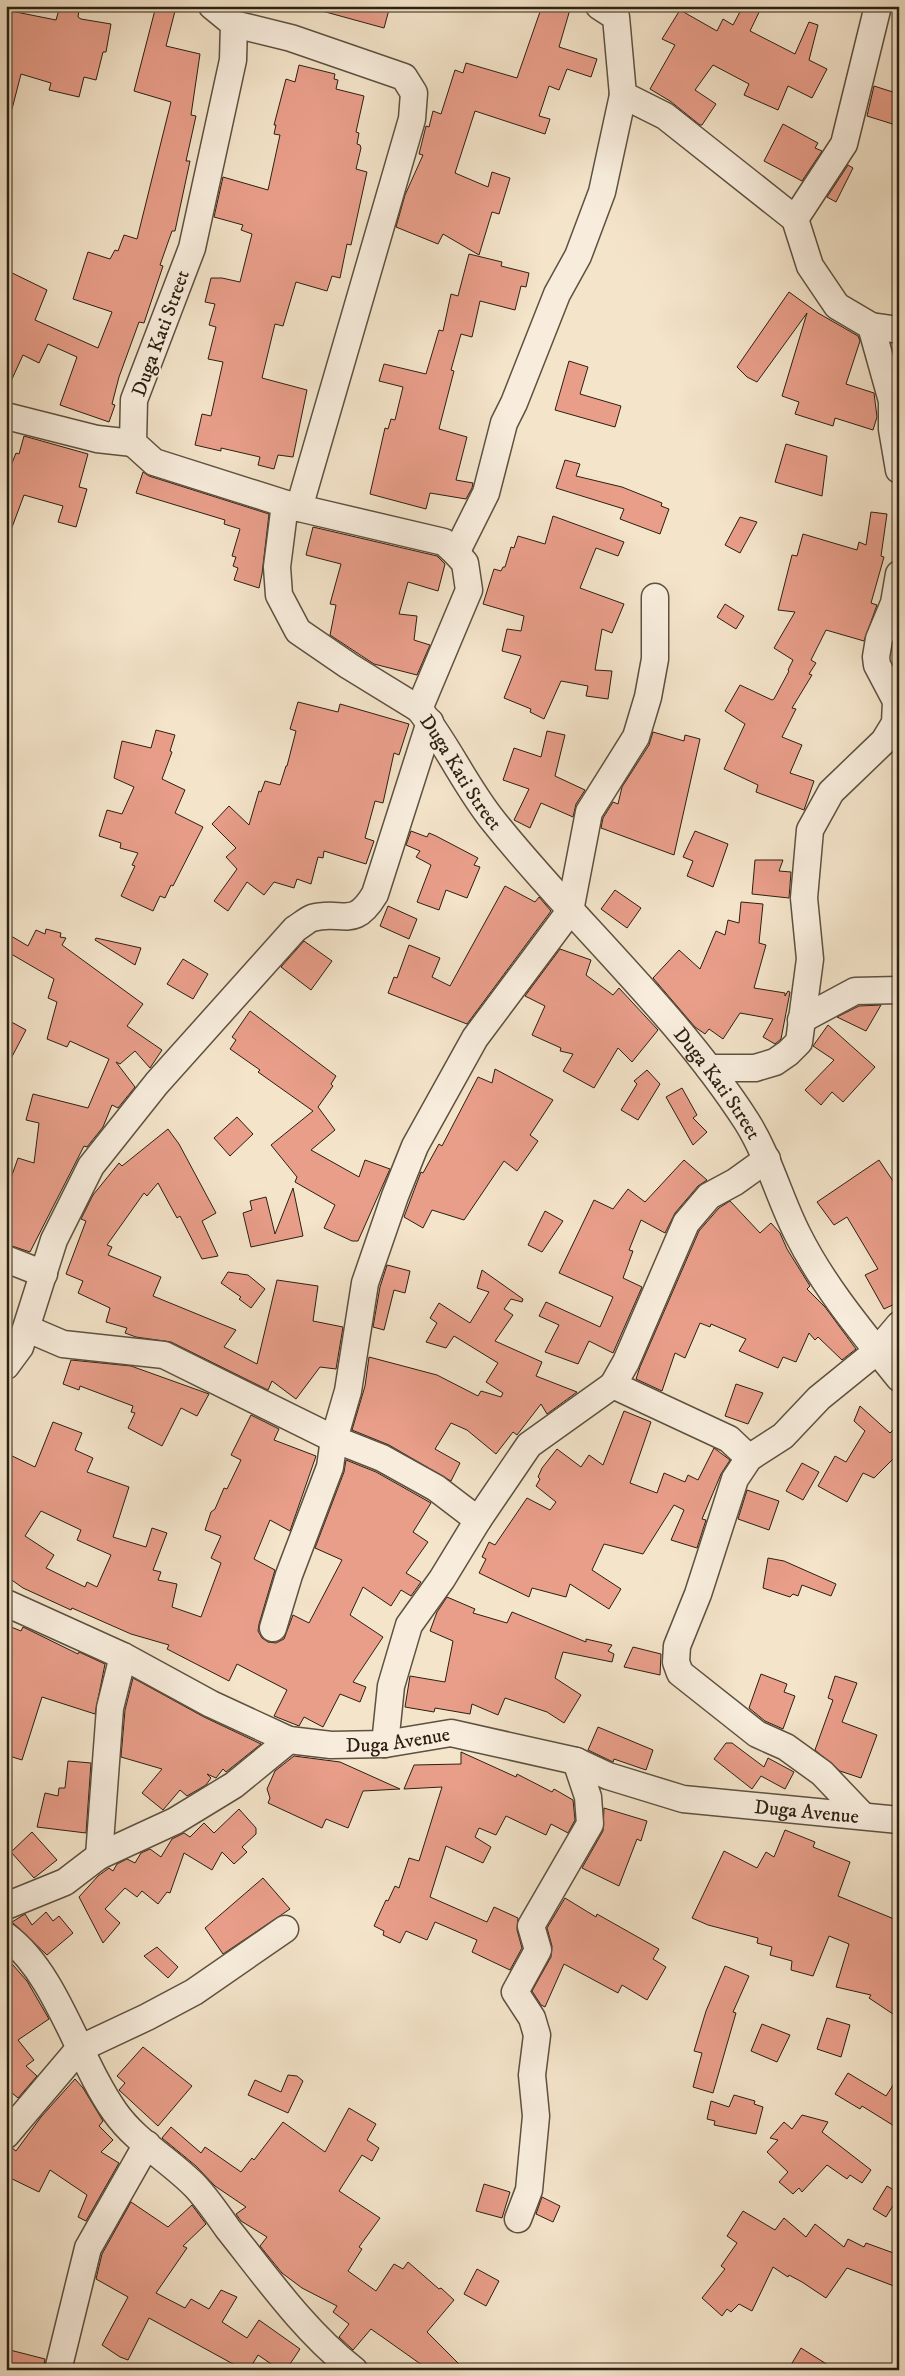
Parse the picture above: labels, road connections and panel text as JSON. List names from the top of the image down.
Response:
{
  "streets": {
    "street": ["Duga Kati Street", "Duga Avenue"]
  }
}
